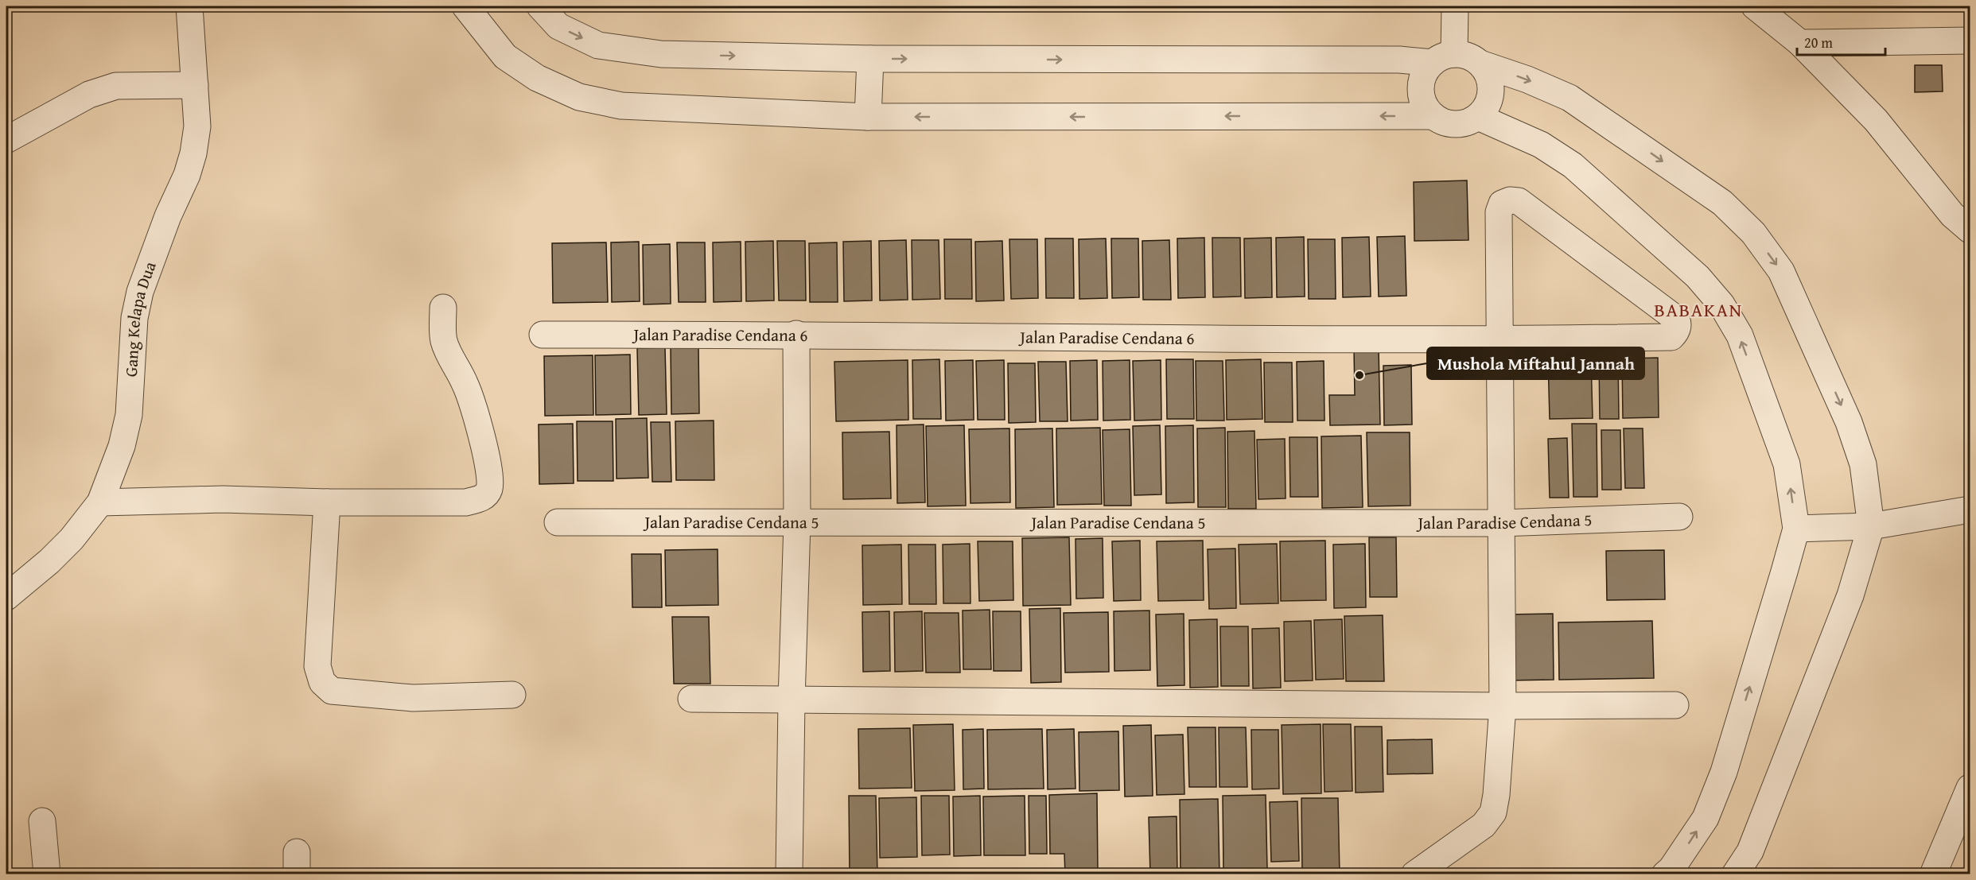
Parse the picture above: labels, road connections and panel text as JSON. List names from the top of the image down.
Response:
{
  "streets": {
    "street": ["Gang Kelapa Dua", "Jalan Paradise Cendana 6", "Jalan Paradise Cendana 5"]
  },
  "districts": ["BABAKAN"],
  "places": ["Mushola Miftahul Jannah"],
  "scale_bar": "20 m"
}
